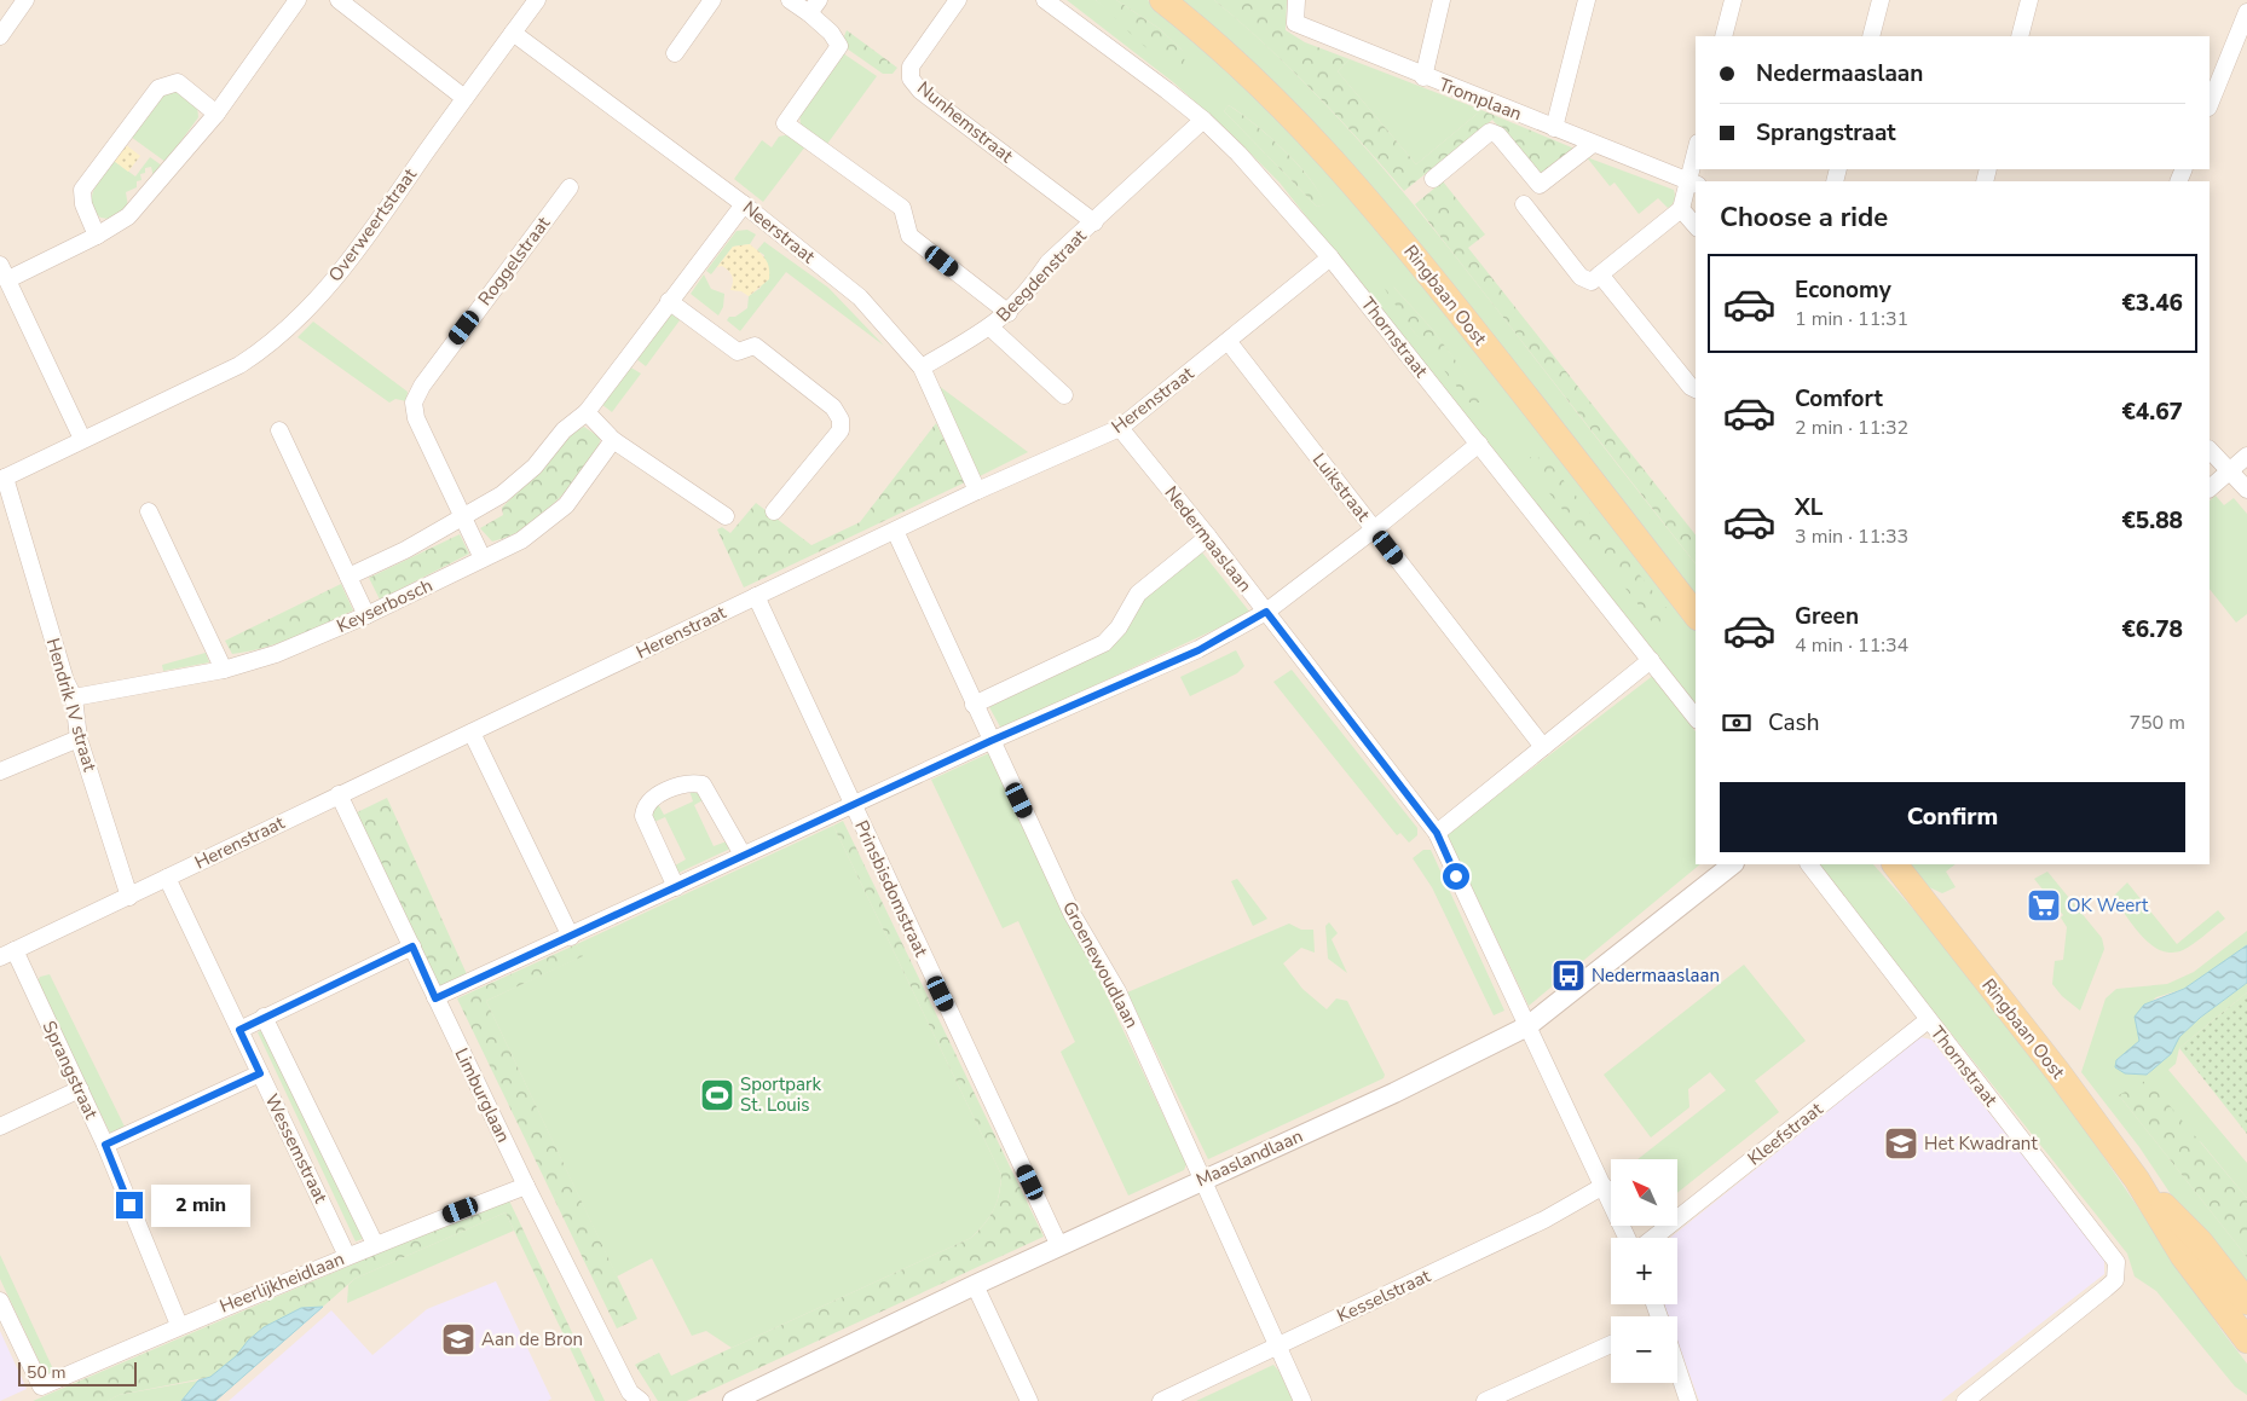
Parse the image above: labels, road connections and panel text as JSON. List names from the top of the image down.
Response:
{
  "streets": {
    "main road": ["Ringbaan Oost"],
    "street": [
      "Tromplaan",
      "Nunhemstraat",
      "Overweertstraat",
      "Neerstraat",
      "Roggelstraat",
      "Beegdenstraat",
      "Thornstraat",
      "Herenstraat",
      "Luikstraat",
      "Nedermaaslaan",
      "Keyserbosch",
      "Hendrik IV straat",
      "Prinsbisdomstraat",
      "Groenewoudlaan",
      "Sprangstraat",
      "Limburglaan",
      "Kleefstraat",
      "Wessemstraat",
      "Maaslandlaan",
      "Heerlijkheidlaan",
      "Kesselstraat"
    ]
  },
  "crossings": [
    ["Nunhemstraat", "Beegdenstraat"],
    ["Overweertstraat", "Neerstraat"],
    ["Overweertstraat", "Hendrik IV straat"],
    ["Neerstraat", "Beegdenstraat"],
    ["Neerstraat", "Herenstraat"],
    ["Roggelstraat", "Keyserbosch"],
    ["Beegdenstraat", "Thornstraat"],
    ["Thornstraat", "Herenstraat"],
    ["Thornstraat", "Kleefstraat"],
    ["Herenstraat", "Luikstraat"],
    ["Herenstraat", "Nedermaaslaan"],
    ["Herenstraat", "Hendrik IV straat"],
    ["Herenstraat", "Prinsbisdomstraat"],
    ["Herenstraat", "Groenewoudlaan"],
    ["Herenstraat", "Sprangstraat"],
    ["Herenstraat", "Limburglaan"],
    ["Herenstraat", "Wessemstraat"],
    ["Nedermaaslaan", "Maaslandlaan"],
    ["Nedermaaslaan", "Kesselstraat"],
    ["Keyserbosch", "Hendrik IV straat"],
    ["Prinsbisdomstraat", "Maaslandlaan"],
    ["Groenewoudlaan", "Maaslandlaan"],
    ["Groenewoudlaan", "Kesselstraat"],
    ["Sprangstraat", "Heerlijkheidlaan"],
    ["Limburglaan", "Heerlijkheidlaan"],
    ["Wessemstraat", "Heerlijkheidlaan"]
  ],
  "places": {
    "supermarket": ["OK Weert"],
    "bus stop": ["Nedermaaslaan"],
    "sports": ["Sportpark St. Louis"],
    "school or university": ["Het Kwadrant", "Aan de Bron"]
  },
  "scale_bar": "50 m",
  "north": "top left",
  "page": {
    "banner": ["Nedermaaslaan", "Sprangstraat"],
    "heading": "Choose a ride",
    "list": [
      {
        "name": "Economy",
        "note": "1 min · 11:31",
        "value": "€3.46"
      },
      {
        "name": "Comfort",
        "note": "2 min · 11:32",
        "value": "€4.67"
      },
      {
        "name": "XL",
        "note": "3 min · 11:33",
        "value": "€5.88"
      },
      {
        "name": "Green",
        "note": "4 min · 11:34",
        "value": "€6.78"
      }
    ],
    "pay": ["Cash", "750 m"],
    "buttons": "Confirm",
    "map_buttons": ["+", "−"],
    "bubble": "2 min",
    "scale": "50 m"
  }
}
